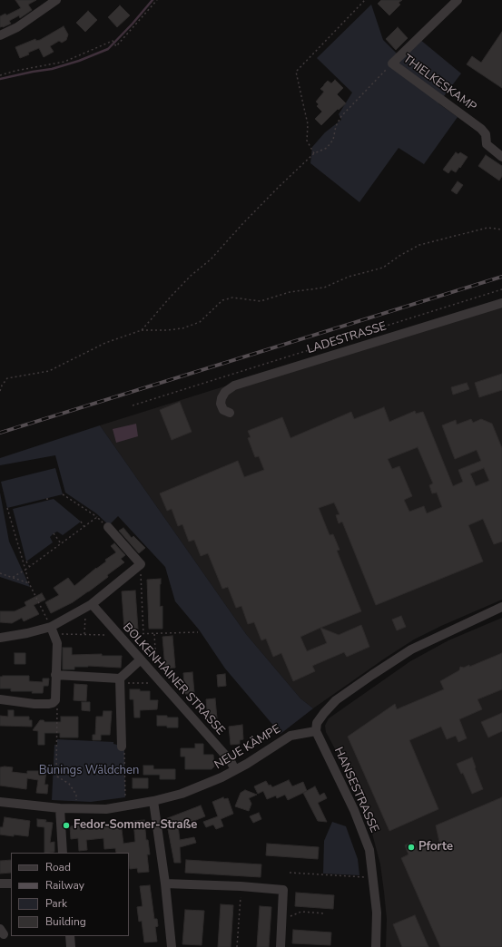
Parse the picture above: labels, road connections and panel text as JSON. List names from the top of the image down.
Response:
{
  "streets": {
    "street": [
      "THIELKESKAMP",
      "LADESTRASSE",
      "BOLKENHAINER STRASSE",
      "NEUE KÄMPE",
      "HANSESTRASSE"
    ]
  },
  "crossings": [
    ["BOLKENHAINER STRASSE", "NEUE KÄMPE"],
    ["NEUE KÄMPE", "HANSESTRASSE"]
  ],
  "parks": ["Bünings Wäldchen"],
  "places": ["Fedor-Sommer-Straße", "Pforte"],
  "legend": [
    "Road",
    "Railway",
    "Park",
    "Building"
  ]
}
